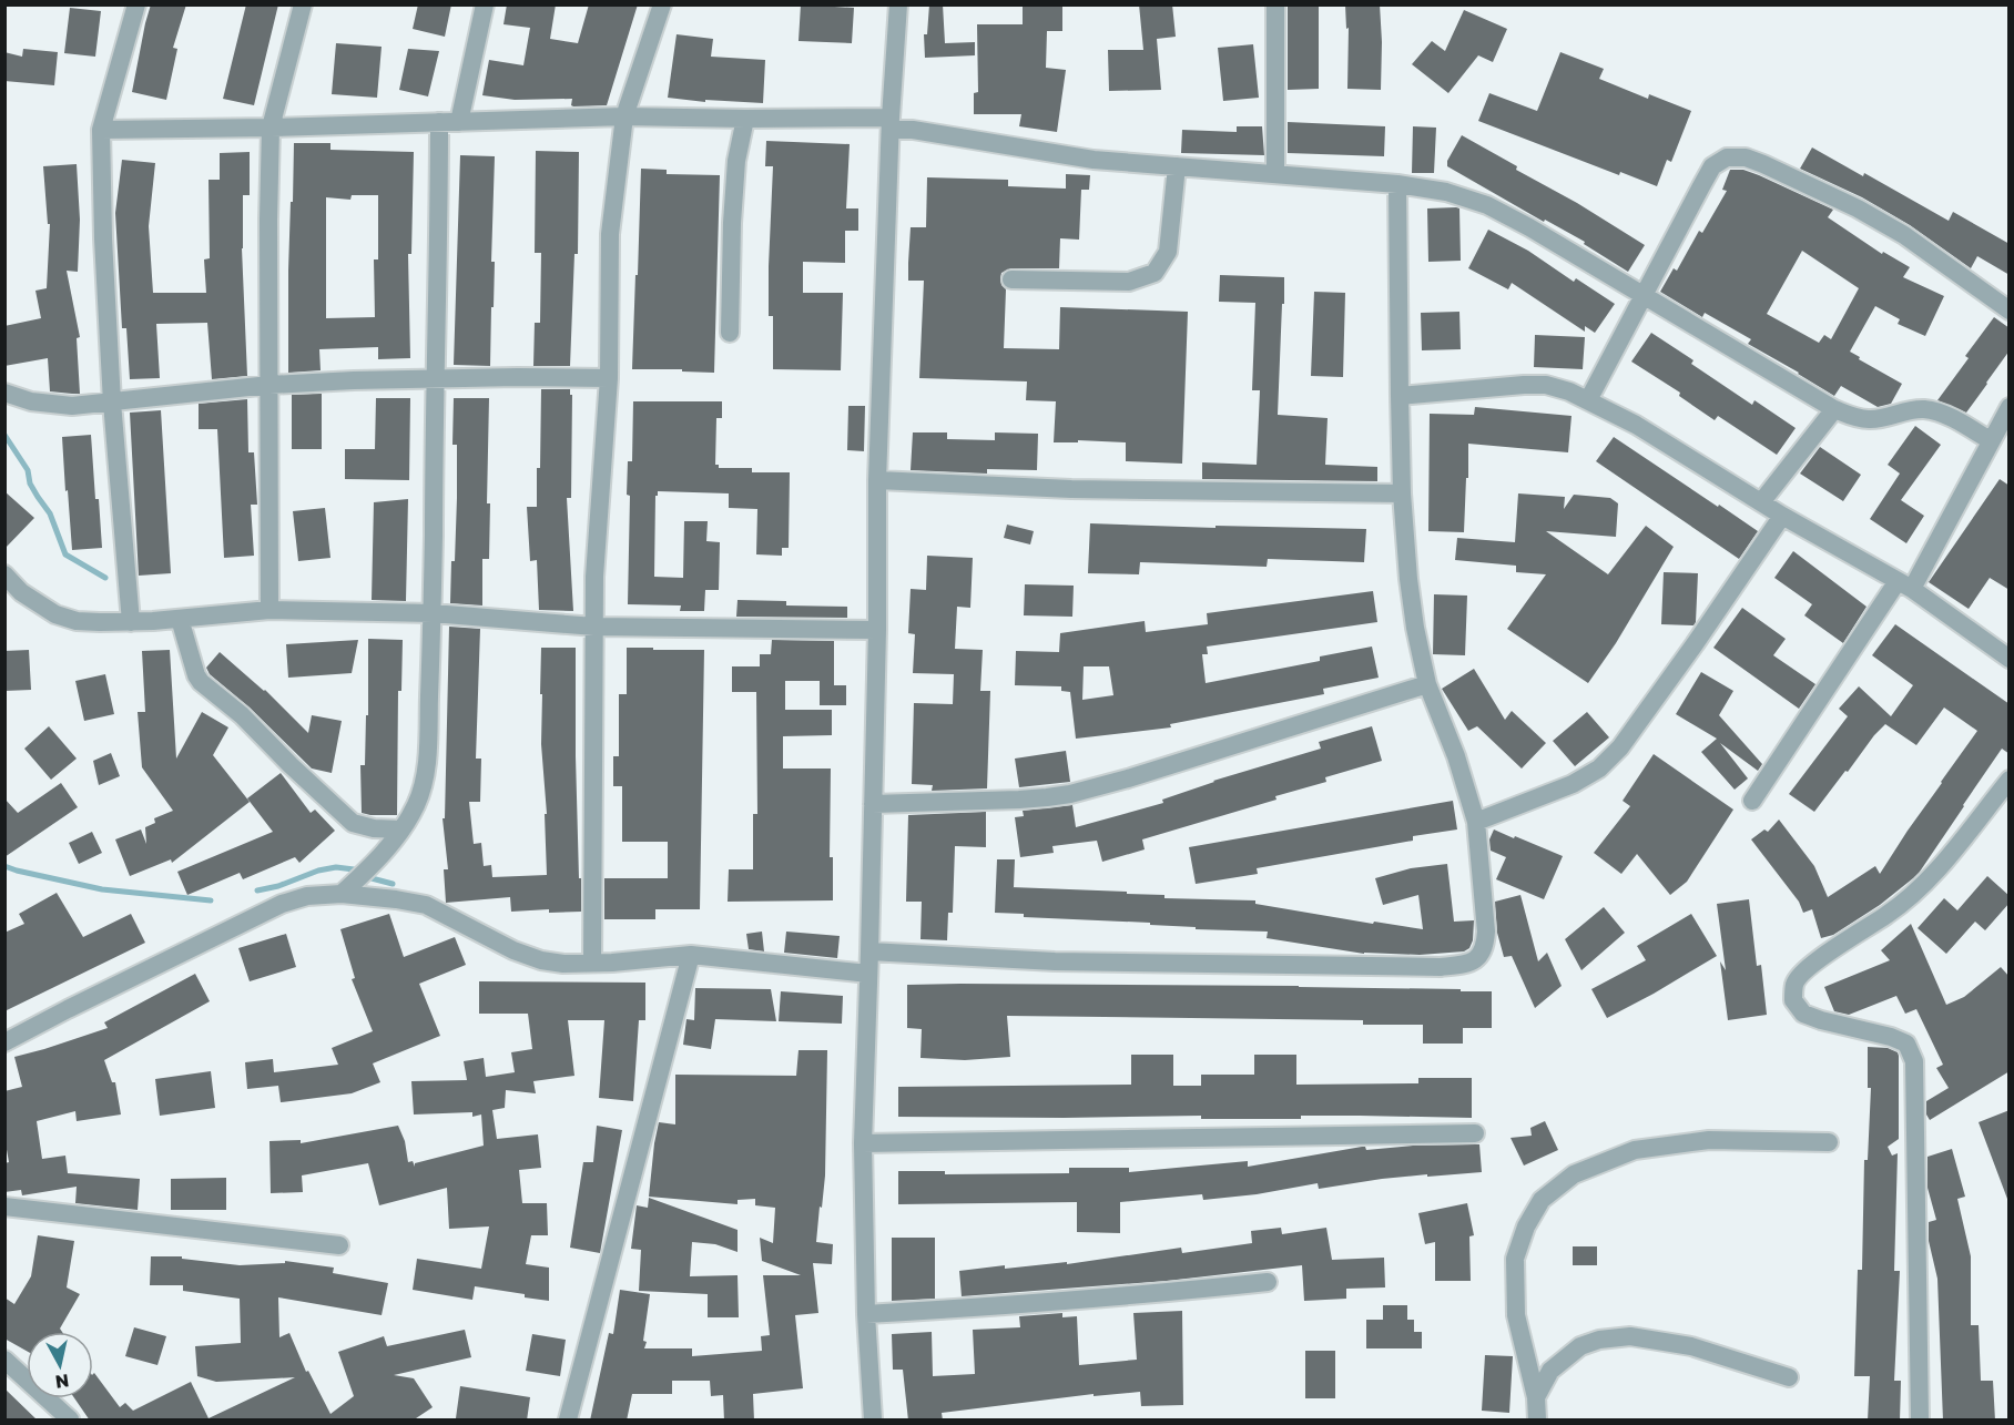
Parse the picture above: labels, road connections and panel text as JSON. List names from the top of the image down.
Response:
{
  "north": "bottom"
}
